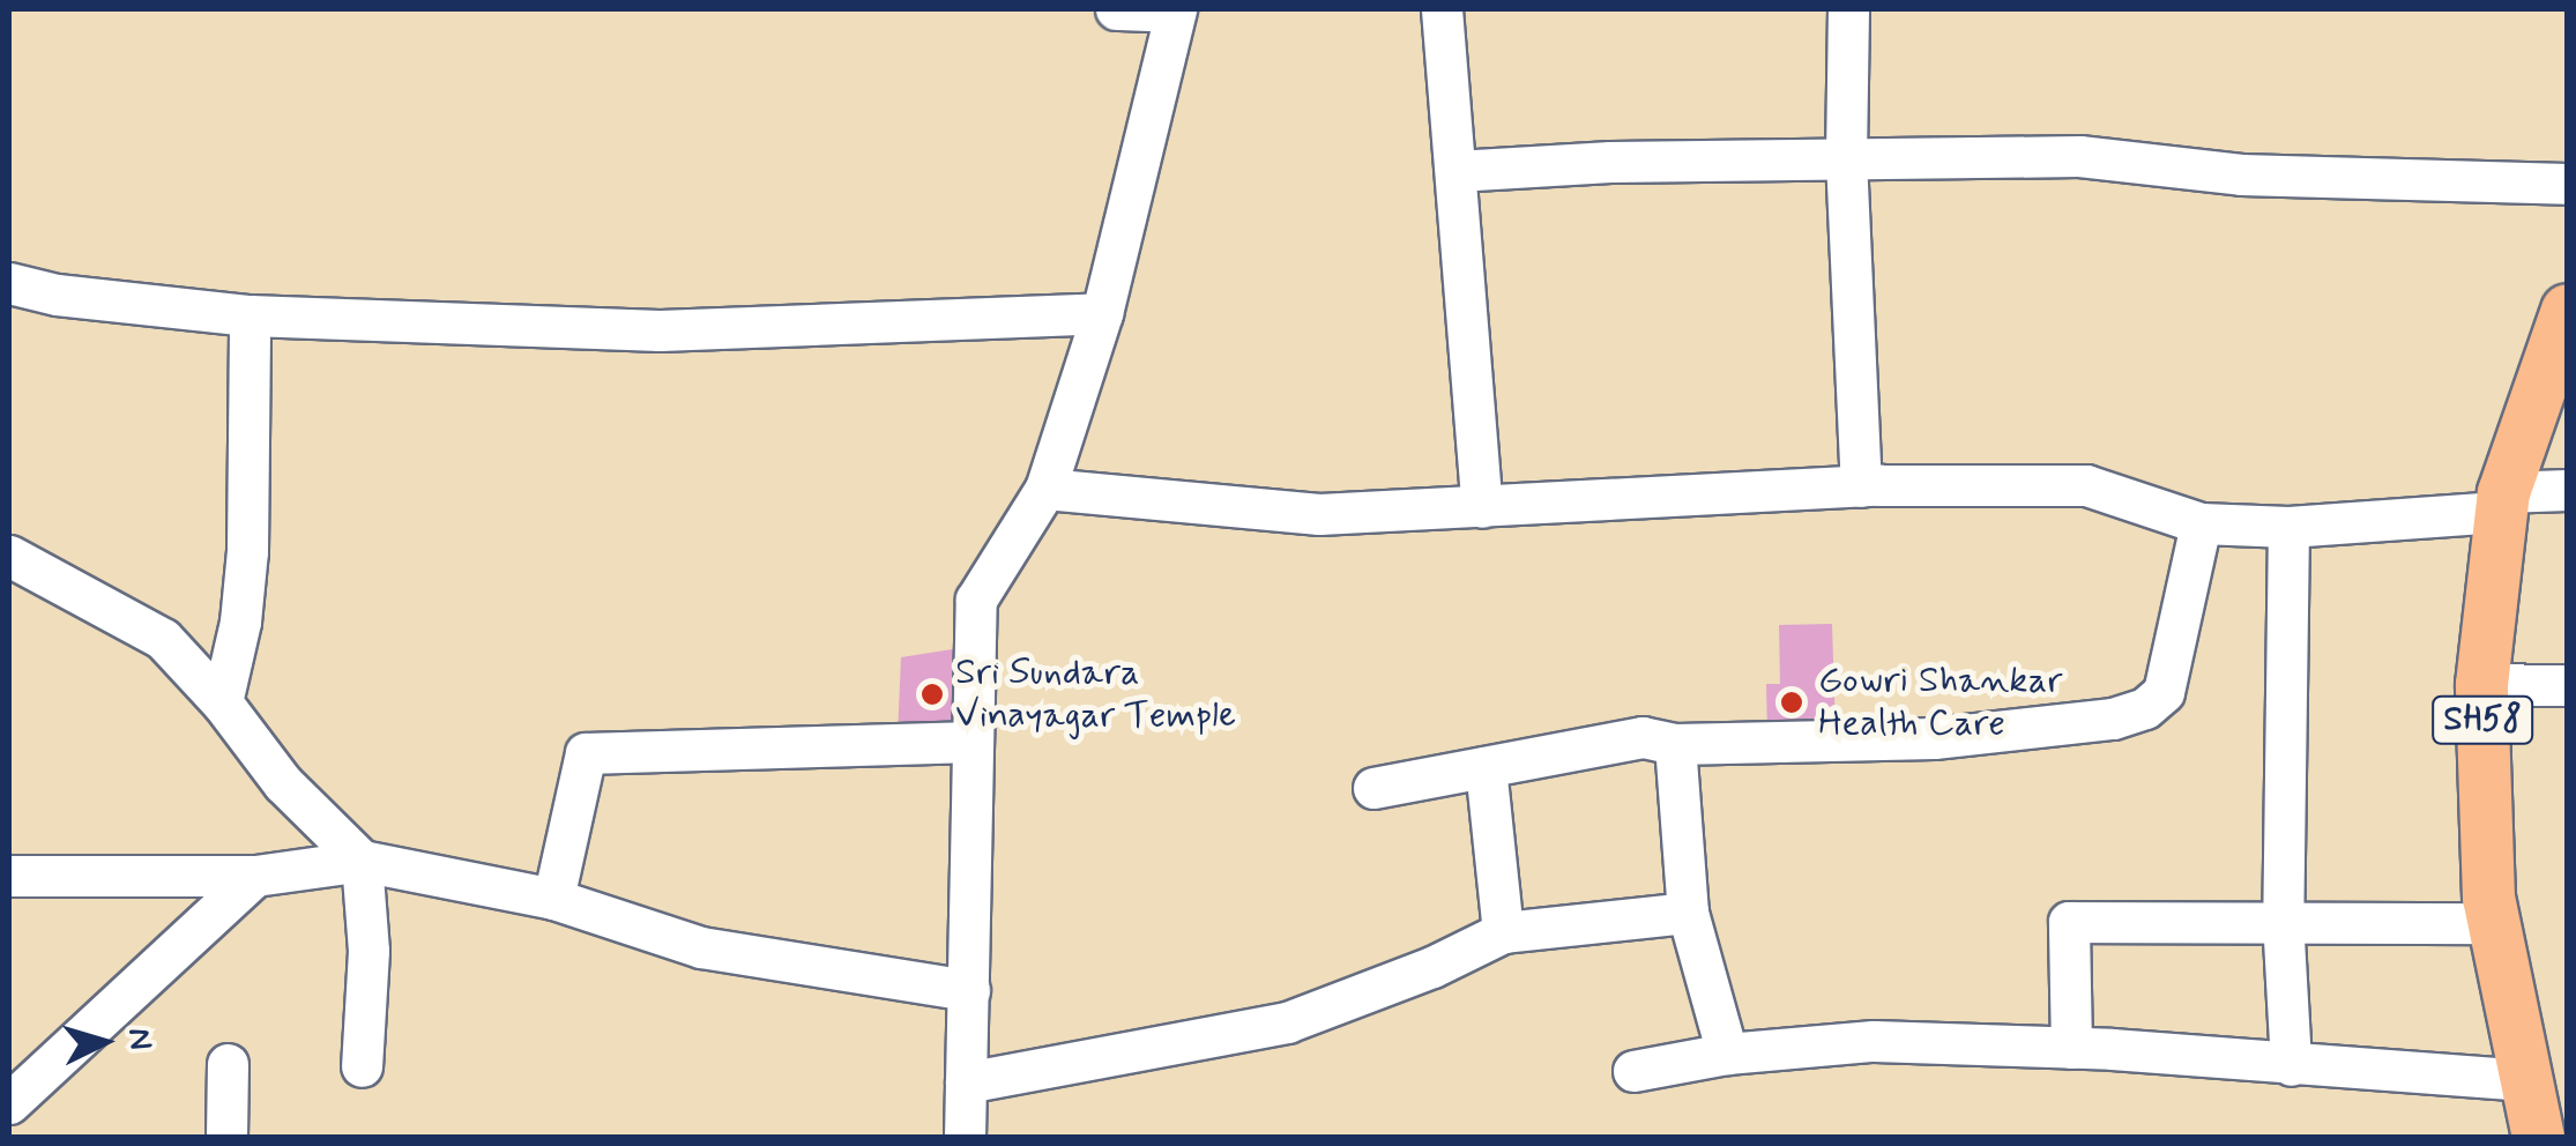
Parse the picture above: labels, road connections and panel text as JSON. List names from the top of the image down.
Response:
{
  "streets": {
    "main road": ["SH58"]
  },
  "places": ["Sri Sundara Vinayagar Temple", "Gowri Shankar Health Care"],
  "north": "right"
}
